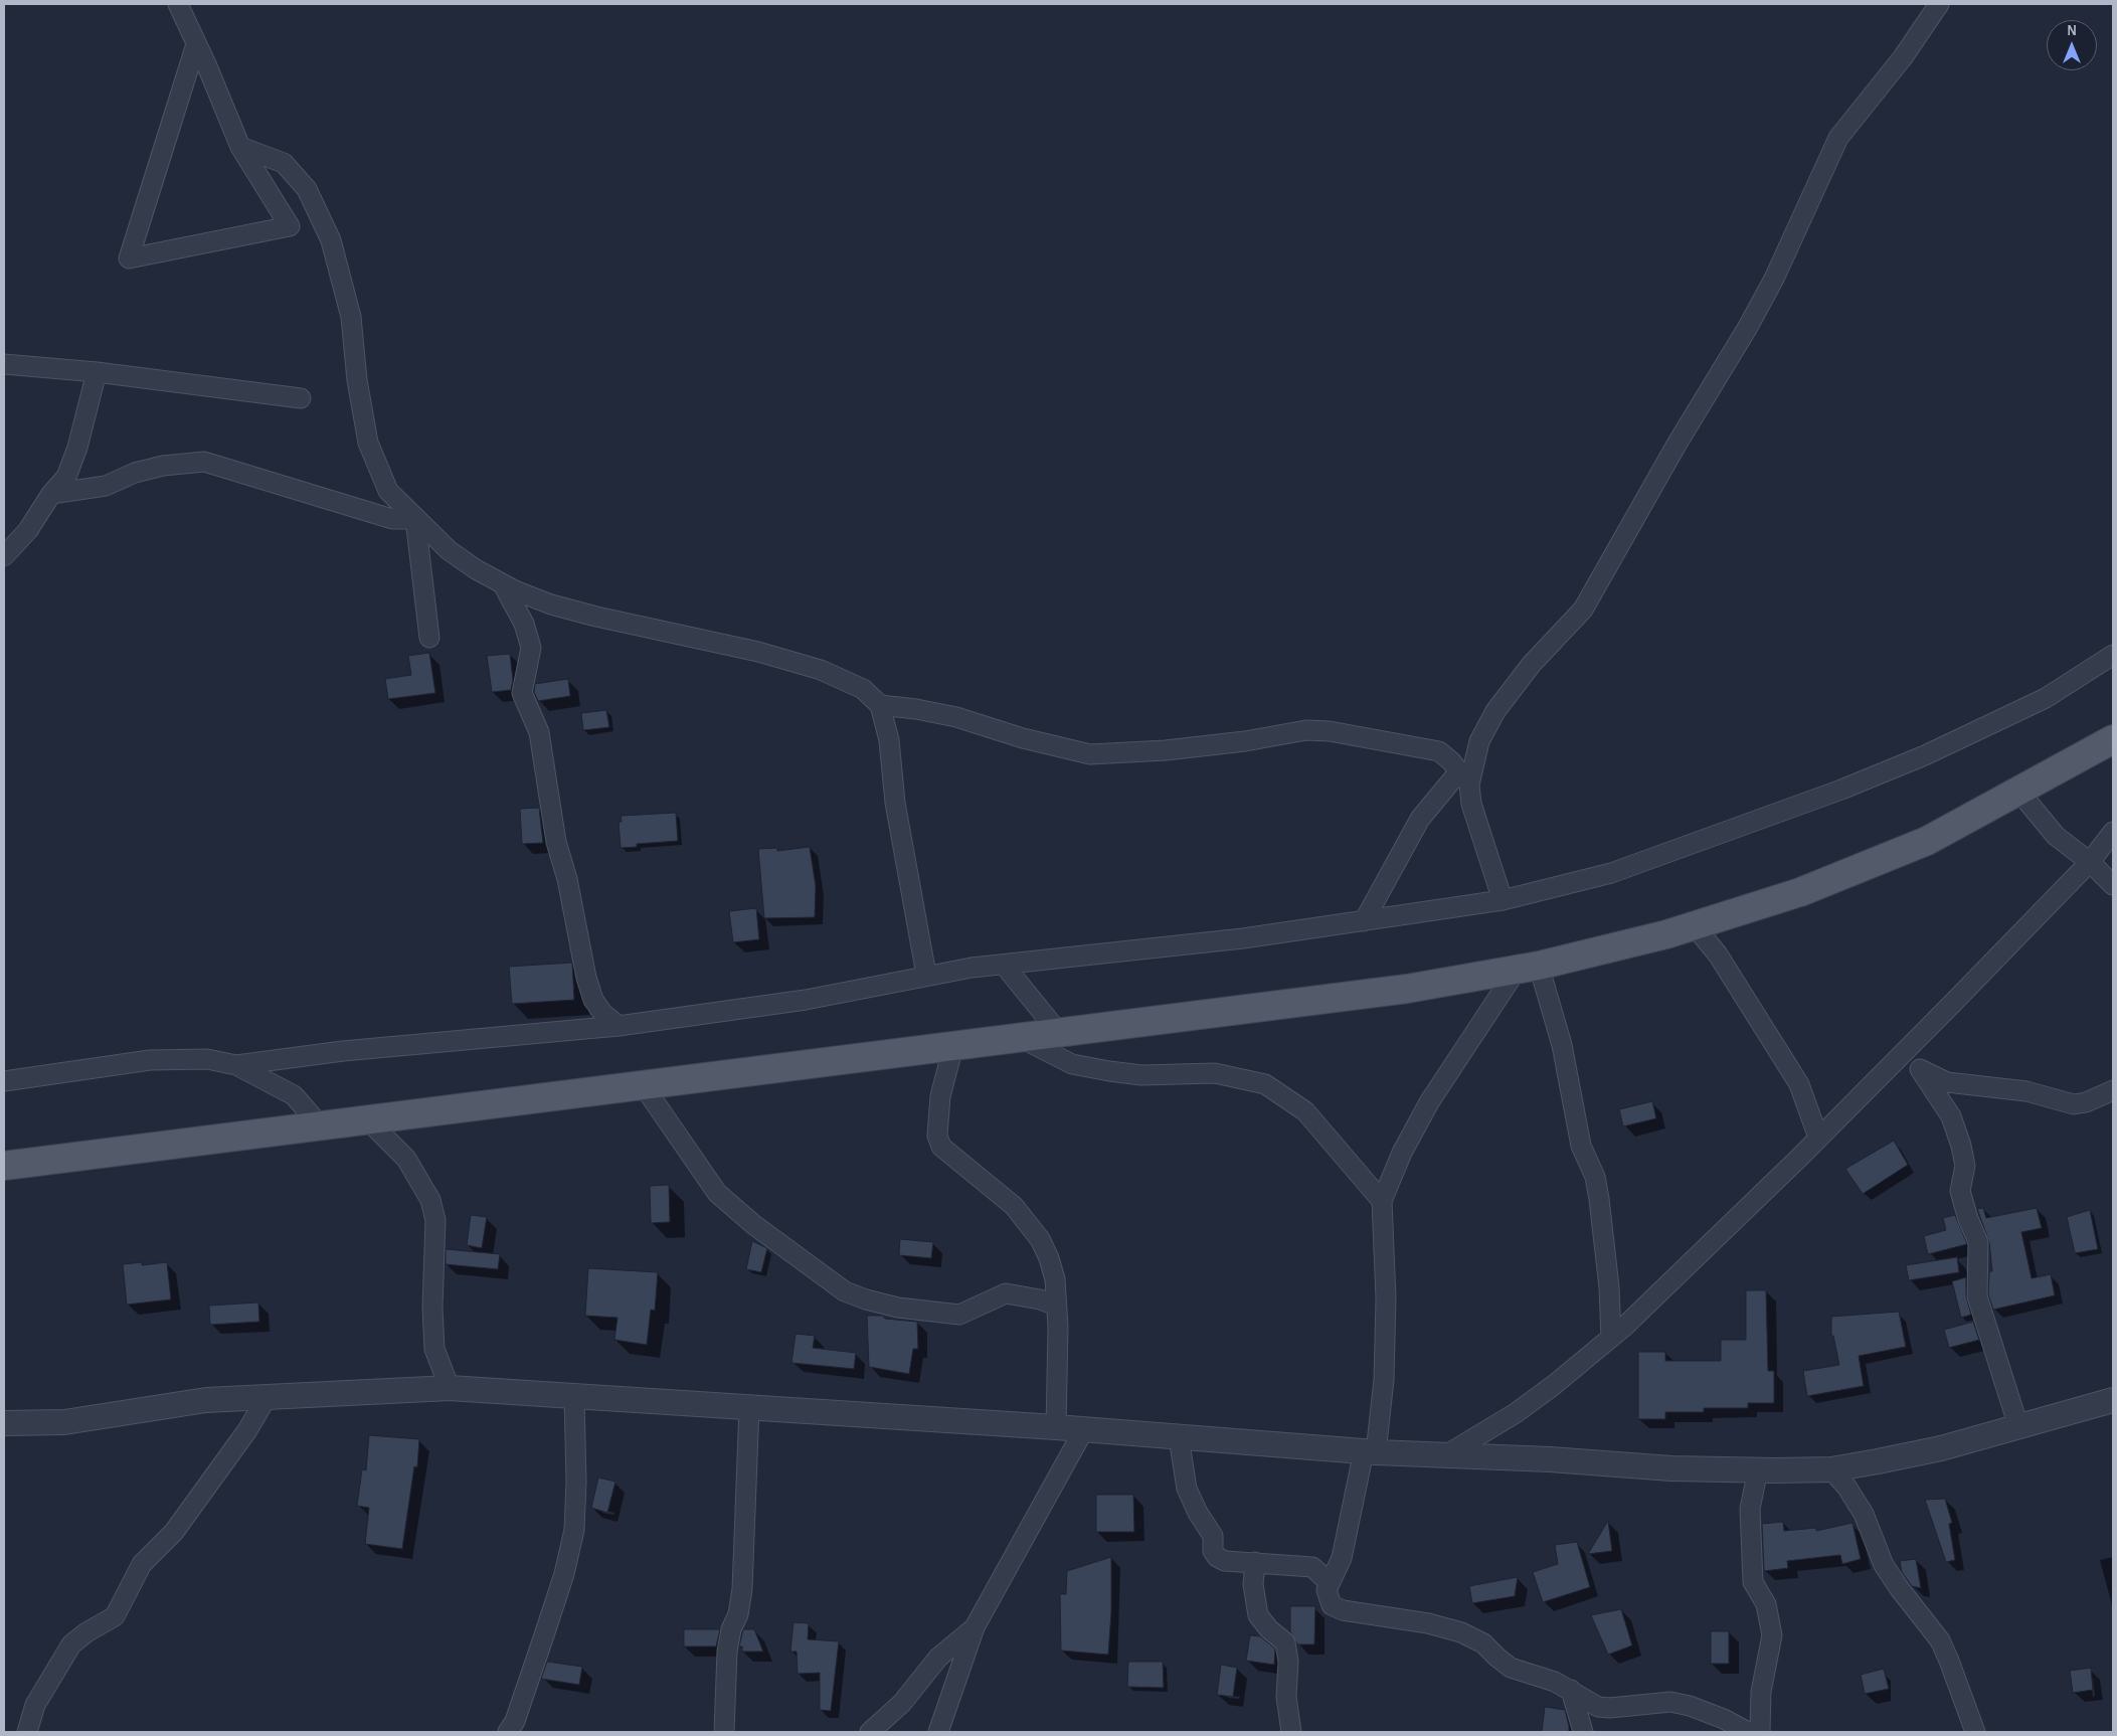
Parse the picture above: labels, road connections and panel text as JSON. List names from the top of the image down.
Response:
{
  "north": "top"
}
